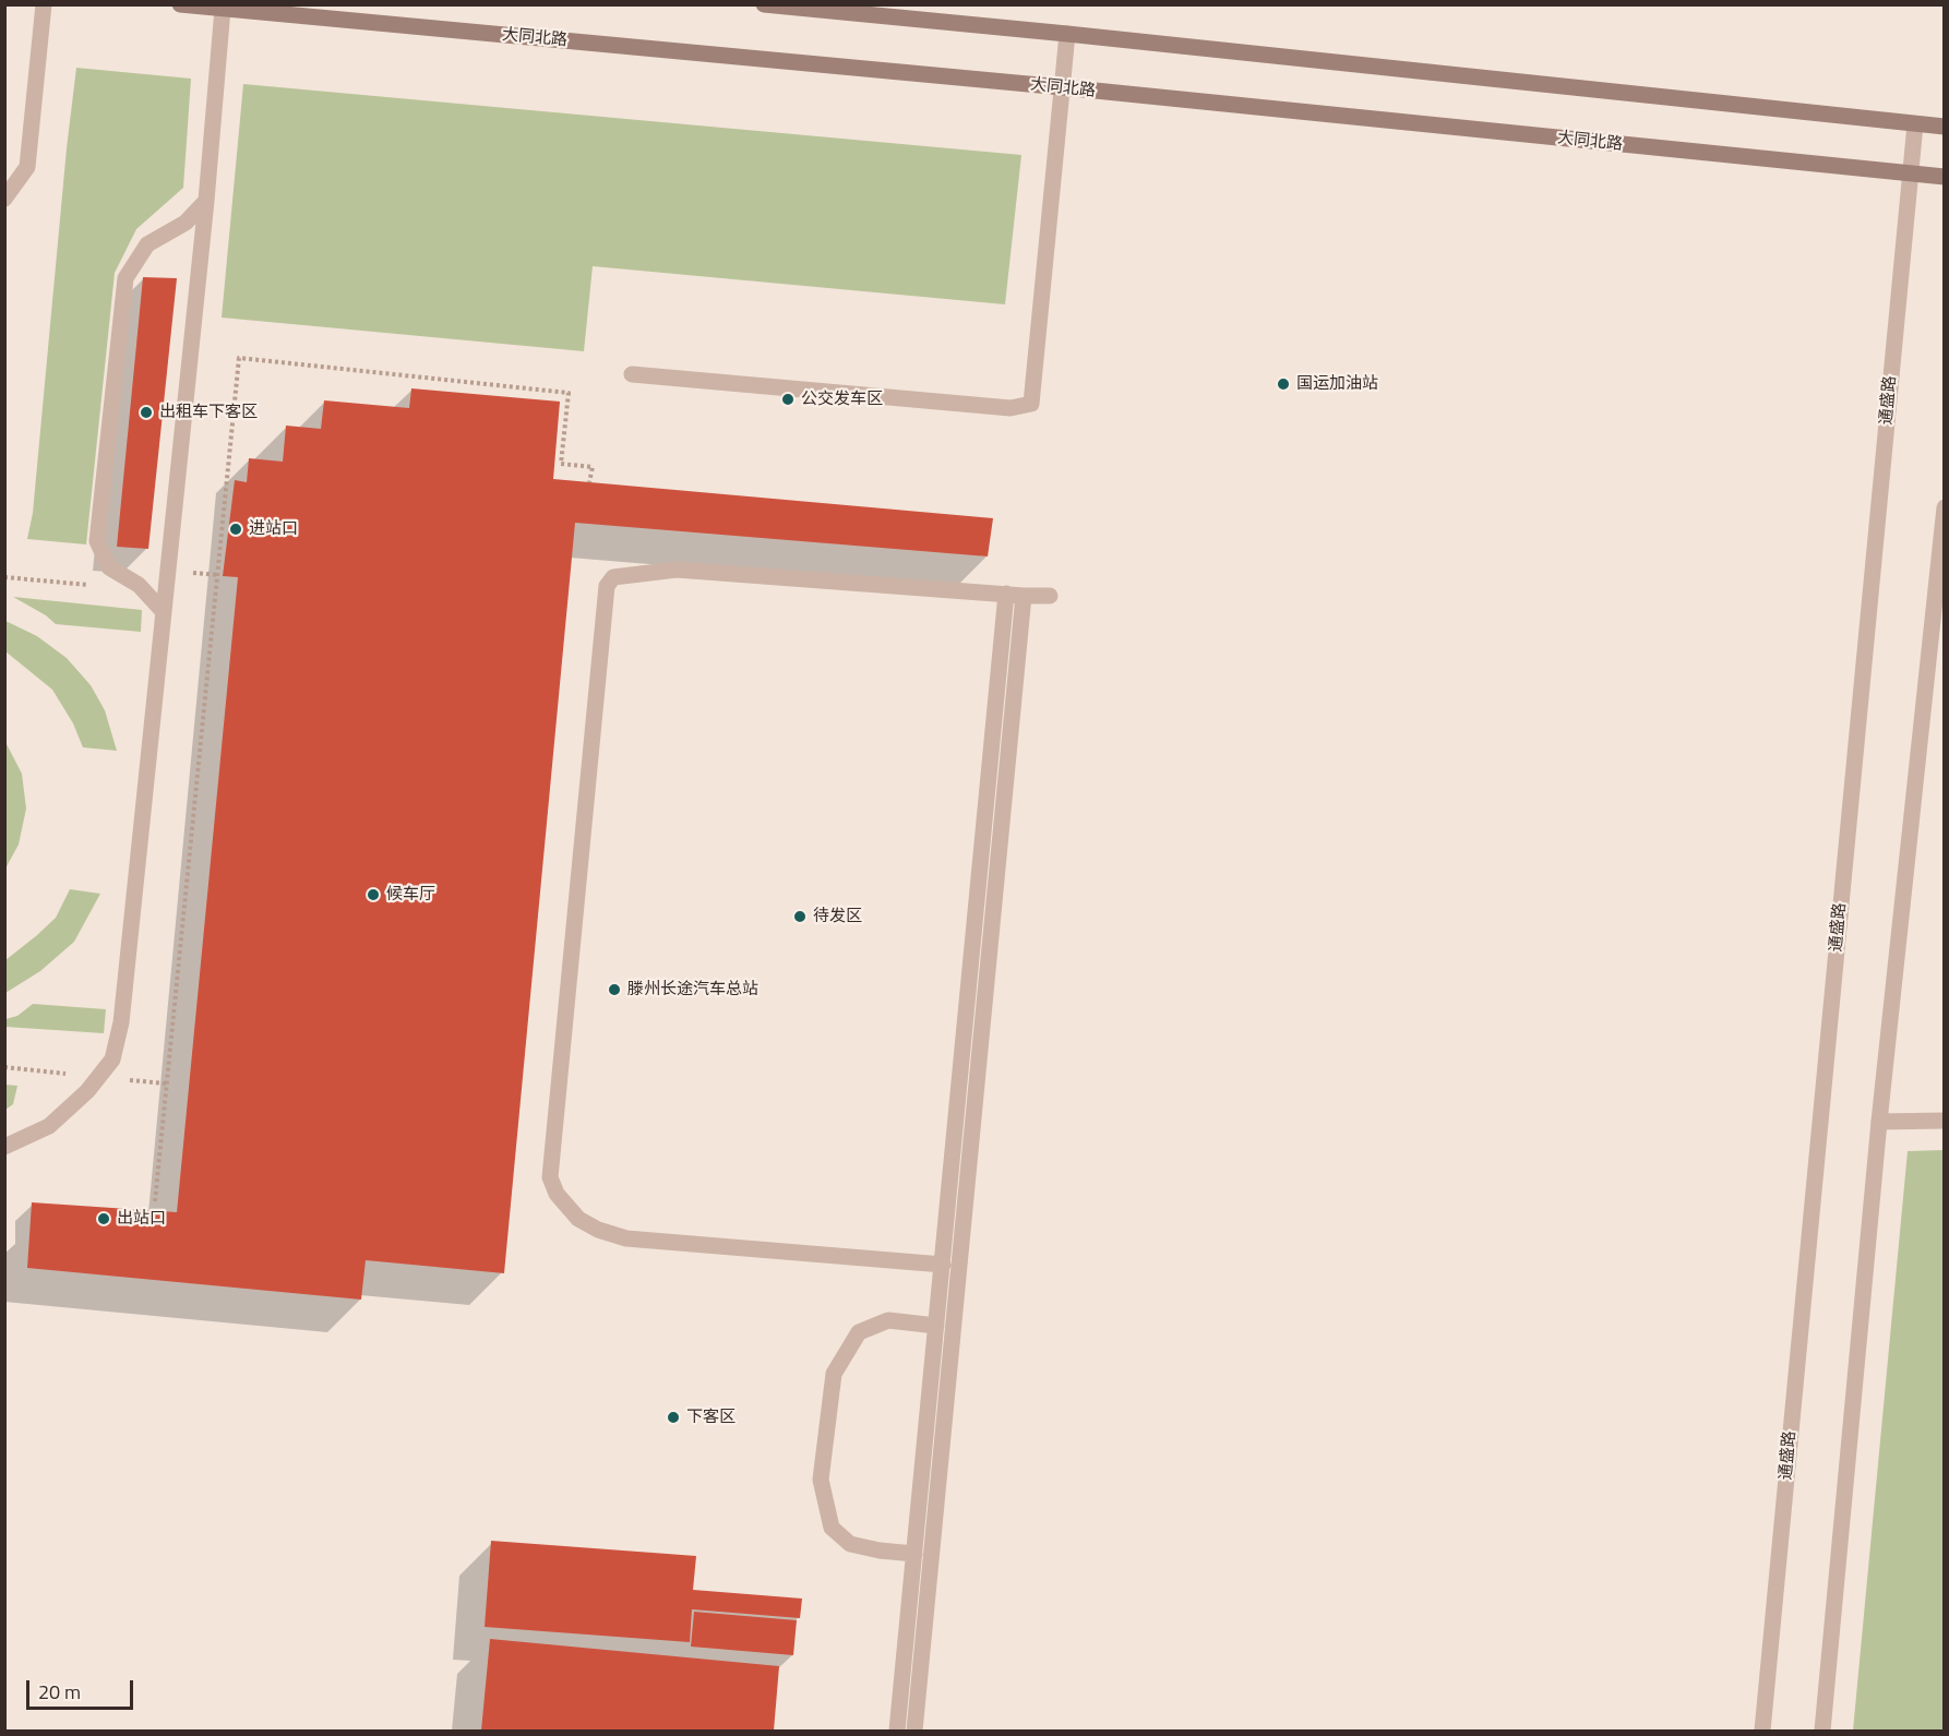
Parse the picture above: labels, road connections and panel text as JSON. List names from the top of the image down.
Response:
{
  "streets": {
    "main road": ["大同北路"],
    "street": ["通盛路"]
  },
  "crossings": [
    ["大同北路", "通盛路"]
  ],
  "places": [
    "国运加油站",
    "公交发车区",
    "出租车下客区",
    "进站口",
    "候车厅",
    "待发区",
    "滕州长途汽车总站",
    "出站口",
    "下客区"
  ],
  "scale_bar": "20 m"
}
